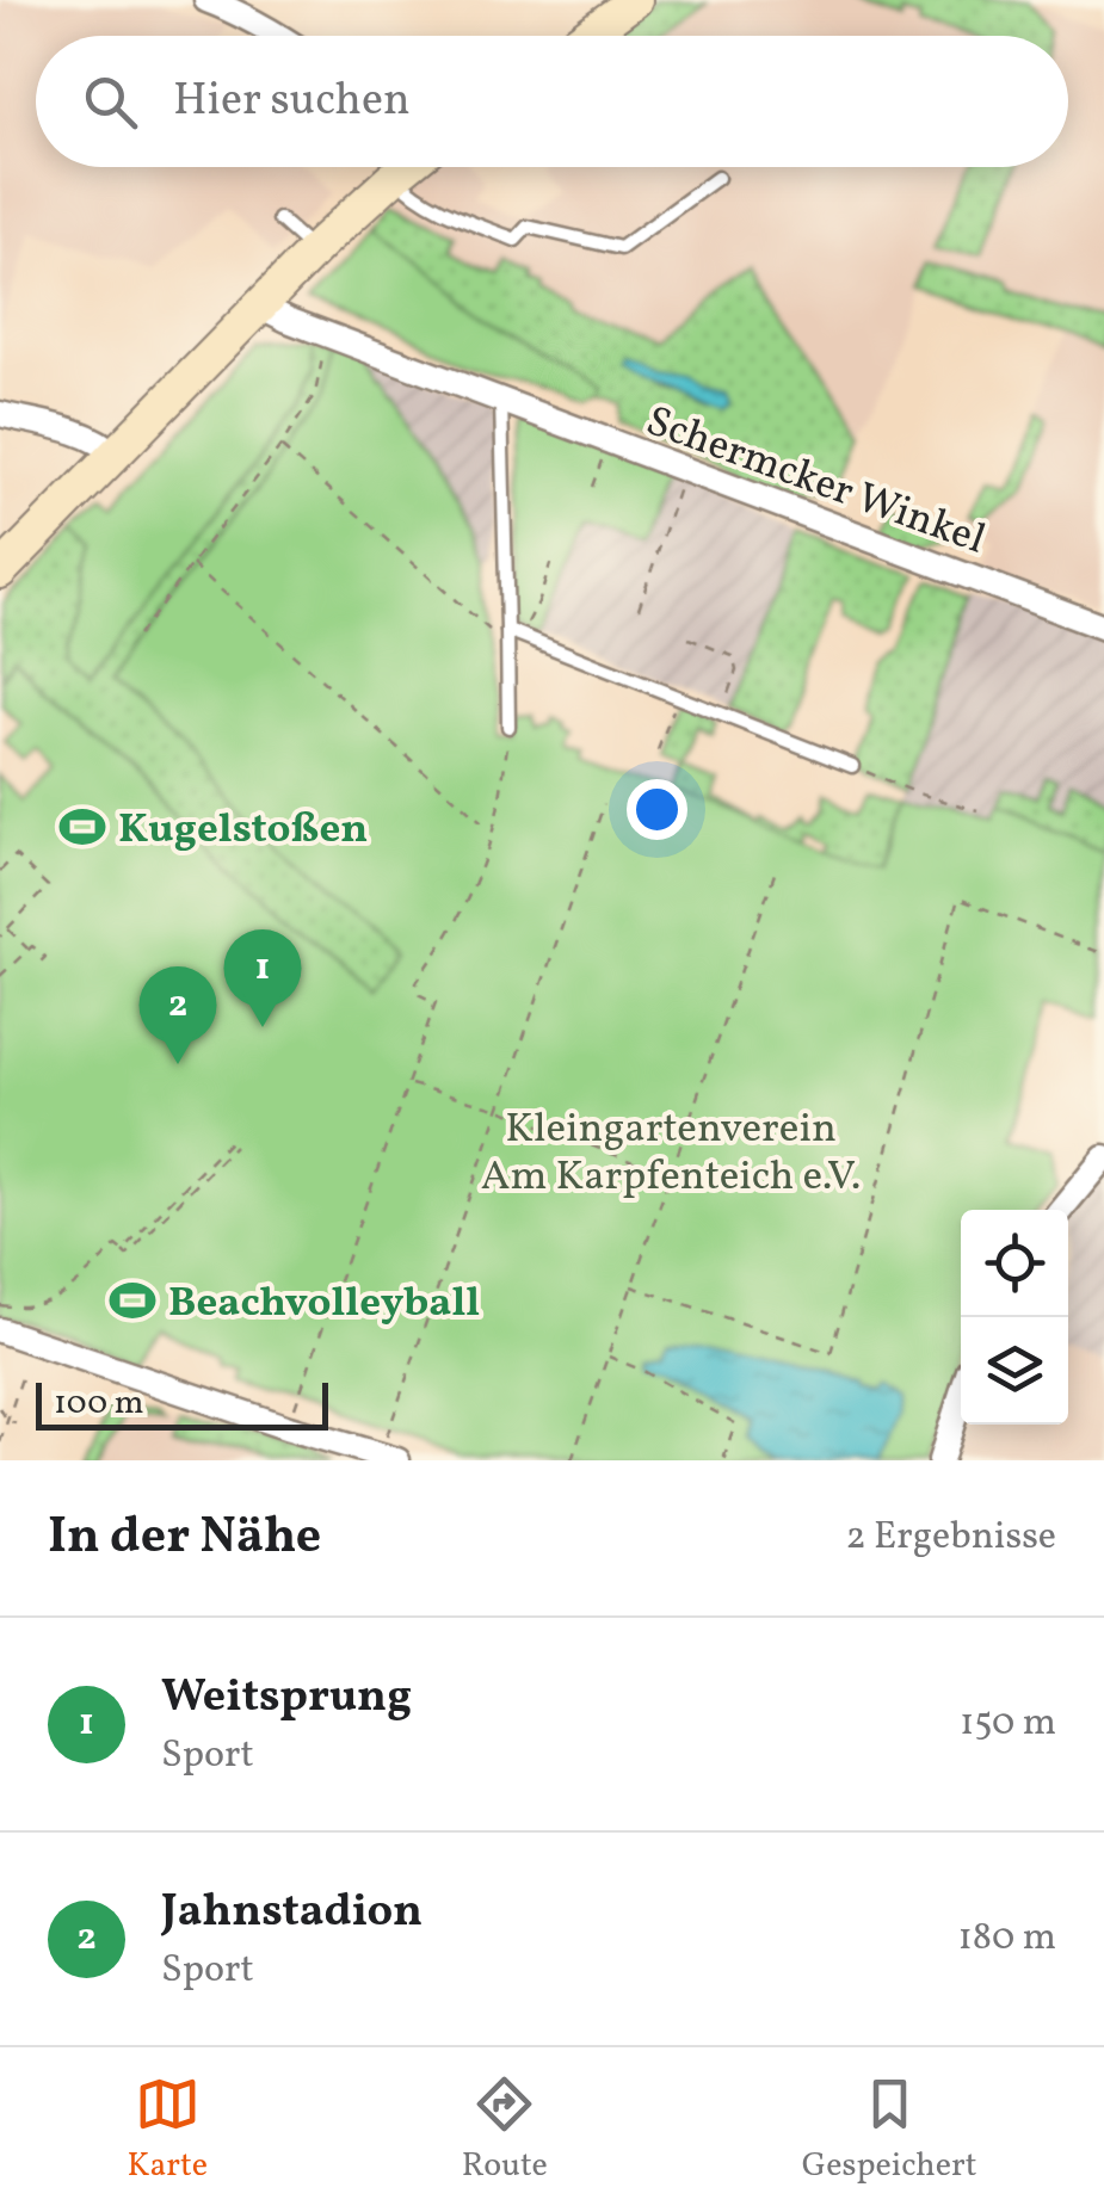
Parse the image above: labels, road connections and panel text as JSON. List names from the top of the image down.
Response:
{
  "streets": {
    "street": ["Schermcker Winkel"]
  },
  "parks": ["Kleingartenverein Am Karpfenteich e.V."],
  "places": {
    "sports": ["Kugelstoßen", "Beachvolleyball"]
  },
  "scale_bar": "100 m",
  "page": {
    "search": "Hier suchen",
    "pins": ["1", "2"],
    "scale": "100 m",
    "heading": ["In der Nähe", "2 Ergebnisse"],
    "list": [
      {
        "mark": "1",
        "name": "Weitsprung",
        "note": "Sport",
        "value": "150 m"
      },
      {
        "mark": "2",
        "name": "Jahnstadion",
        "note": "Sport",
        "value": "180 m"
      }
    ],
    "nav": ["Karte", "Route", "Gespeichert"]
  }
}
